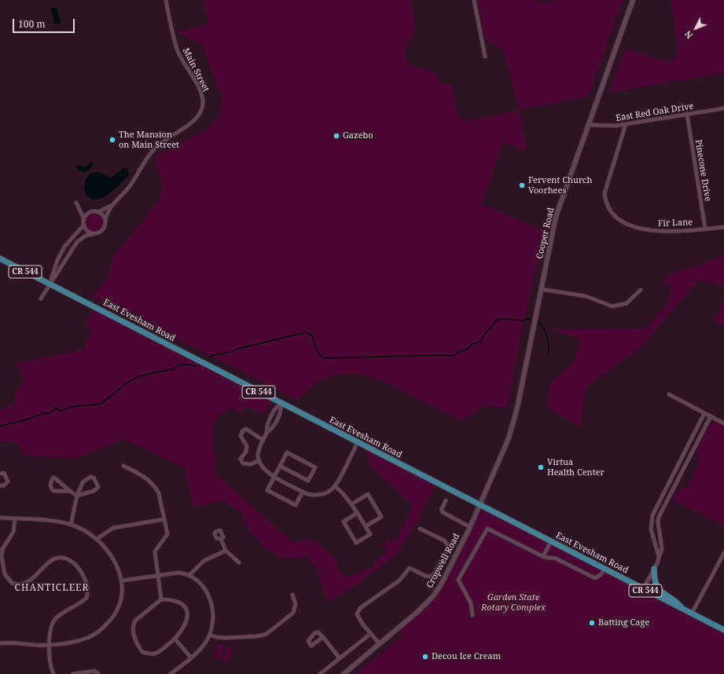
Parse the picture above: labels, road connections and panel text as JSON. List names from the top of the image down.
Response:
{
  "streets": {
    "main road": ["CR 544", "East Evesham Road"],
    "street": [
      "Main Street",
      "East Red Oak Drive",
      "Pinecone Drive",
      "Fir Lane",
      "Cooper Road",
      "Cropwell Road"
    ]
  },
  "crossings": [
    ["East Red Oak Drive", "Pinecone Drive"],
    ["East Red Oak Drive", "Fir Lane"],
    ["East Red Oak Drive", "Cooper Road"],
    ["Pinecone Drive", "Fir Lane"],
    ["Cooper Road", "Cropwell Road"],
    ["East Evesham Road", "Cropwell Road"]
  ],
  "districts": ["CHANTICLEER"],
  "parks": ["Garden State Rotary Complex"],
  "places": [
    "Gazebo",
    "The Mansion on Main Street",
    "Fervent Church Voorhees",
    "Virtua Health Center",
    "Batting Cage",
    "Decou Ice Cream"
  ],
  "scale_bar": "100 m",
  "north": "bottom left"
}
